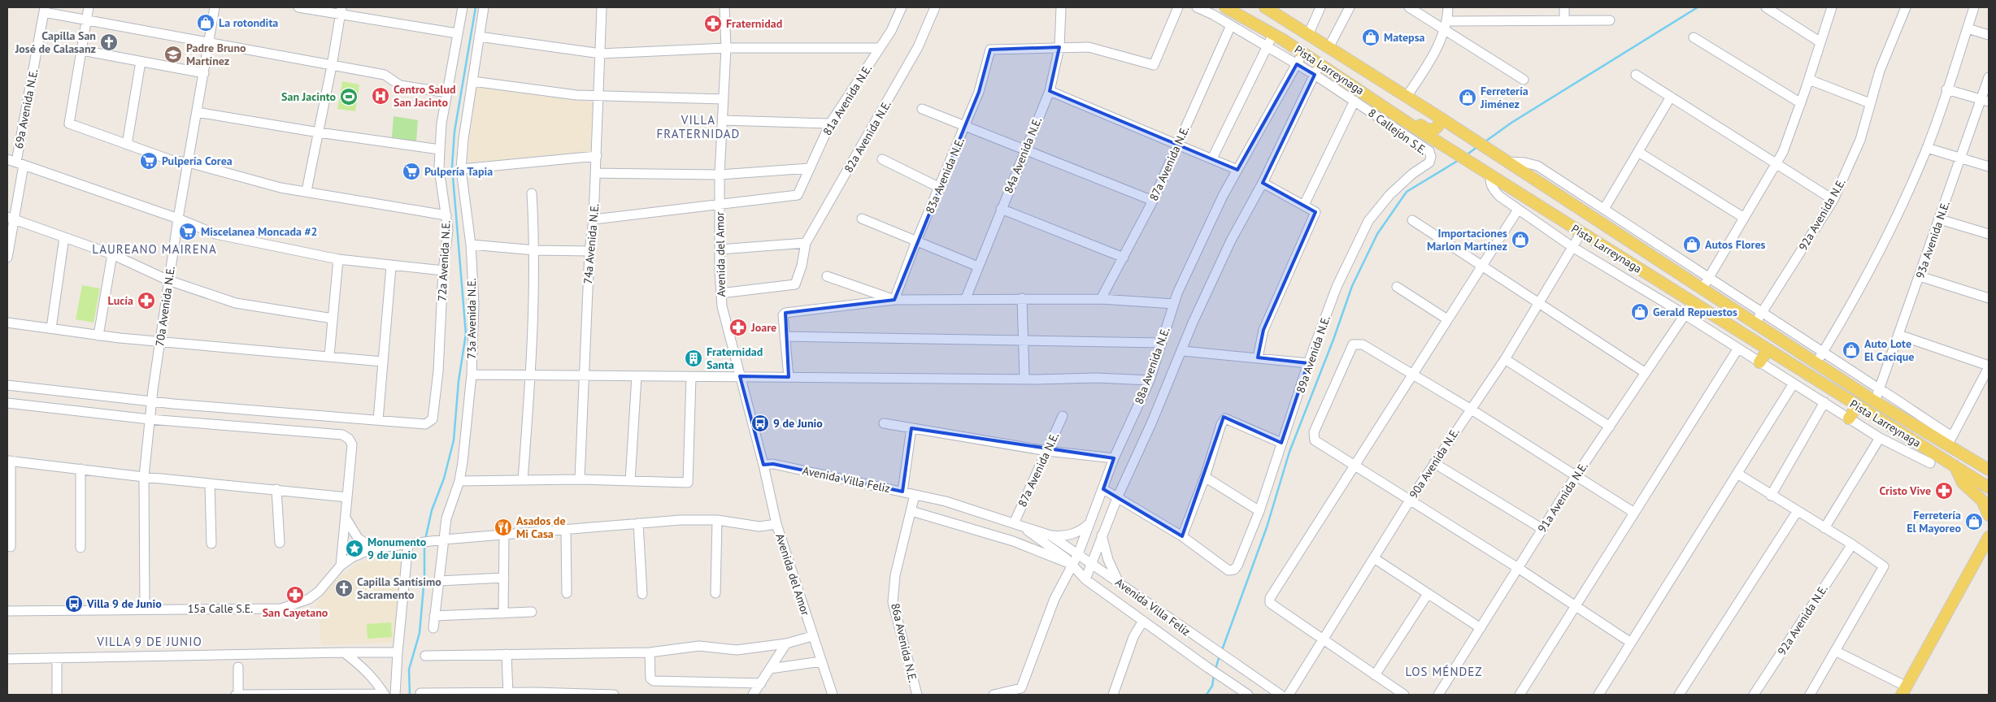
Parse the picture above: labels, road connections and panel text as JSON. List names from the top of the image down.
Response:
{
  "streets": {
    "main road": ["Pista Larreynaga"],
    "street": [
      "81a Avenida N.E.",
      "69a Avenida N.E.",
      "8 Callejón S.E.",
      "82a Avenida N.E.",
      "84a Avenida N.E.",
      "87a Avenida N.E.",
      "83a Avenida N.E.",
      "92a Avenida N.E.",
      "93a Avenida N.E.",
      "74a Avenida N.E.",
      "Avenida del Amor",
      "72a Avenida N.E.",
      "70a Avenida N.E.",
      "73a Avenida N.E.",
      "89a Avenida N.E.",
      "88a Avenida N.E.",
      "90a Avenida N.E.",
      "Avenida Villa Feliz",
      "91a Avenida N.E.",
      "15a Calle S.E.",
      "86a Avenida N.E."
    ]
  },
  "crossings": [
    ["Pista Larreynaga", "8 Callejón S.E."],
    ["Pista Larreynaga", "92a Avenida N.E."],
    ["Pista Larreynaga", "93a Avenida N.E."],
    ["Pista Larreynaga", "88a Avenida N.E."],
    ["Pista Larreynaga", "90a Avenida N.E."],
    ["Pista Larreynaga", "91a Avenida N.E."],
    ["81a Avenida N.E.", "Avenida del Amor"],
    ["8 Callejón S.E.", "87a Avenida N.E."],
    ["8 Callejón S.E.", "89a Avenida N.E."],
    ["8 Callejón S.E.", "88a Avenida N.E."],
    ["82a Avenida N.E.", "Avenida del Amor"],
    ["84a Avenida N.E.", "83a Avenida N.E."],
    ["87a Avenida N.E.", "Avenida Villa Feliz"],
    ["Avenida del Amor", "Avenida Villa Feliz"],
    ["Avenida del Amor", "15a Calle S.E."],
    ["70a Avenida N.E.", "15a Calle S.E."],
    ["73a Avenida N.E.", "15a Calle S.E."],
    ["88a Avenida N.E.", "Avenida Villa Feliz"],
    ["Avenida Villa Feliz", "86a Avenida N.E."]
  ],
  "districts": [
    "VILLA FRATERNIDAD",
    "LAUREANO MAIRENA",
    "VILLA 9 DE JUNIO",
    "LOS MÉNDEZ"
  ],
  "places": {
    "shop": [
      "La rotondita",
      "Matepsa",
      "Ferretería Jiménez",
      "Importaciones Marlon Martínez",
      "Autos Flores",
      "Gerald Repuestos",
      "Auto Lote El Cacique",
      "Ferretería El Mayoreo"
    ],
    "pharmacy": [
      "Fraternidad",
      "Lucía",
      "Joare",
      "Cristo Vive",
      "San Cayetano"
    ],
    "church": ["Capilla San José de Calasanz", "Capilla Santísimo Sacramento"],
    "school or university": ["Padre Bruno Martínez"],
    "hospital": ["Centro Salud San Jacinto"],
    "sports": ["San Jacinto"],
    "supermarket": ["Pulpería Corea", "Pulpería Tapia", "Miscelanea Moncada #2"],
    "building": ["Fraternidad Santa"],
    "bus stop": ["9 de Junio", "Villa 9 de Junio"],
    "restaurant": ["Asados de Mi Casa"],
    "place": ["Monumento 9 de Junio"]
  }
}
